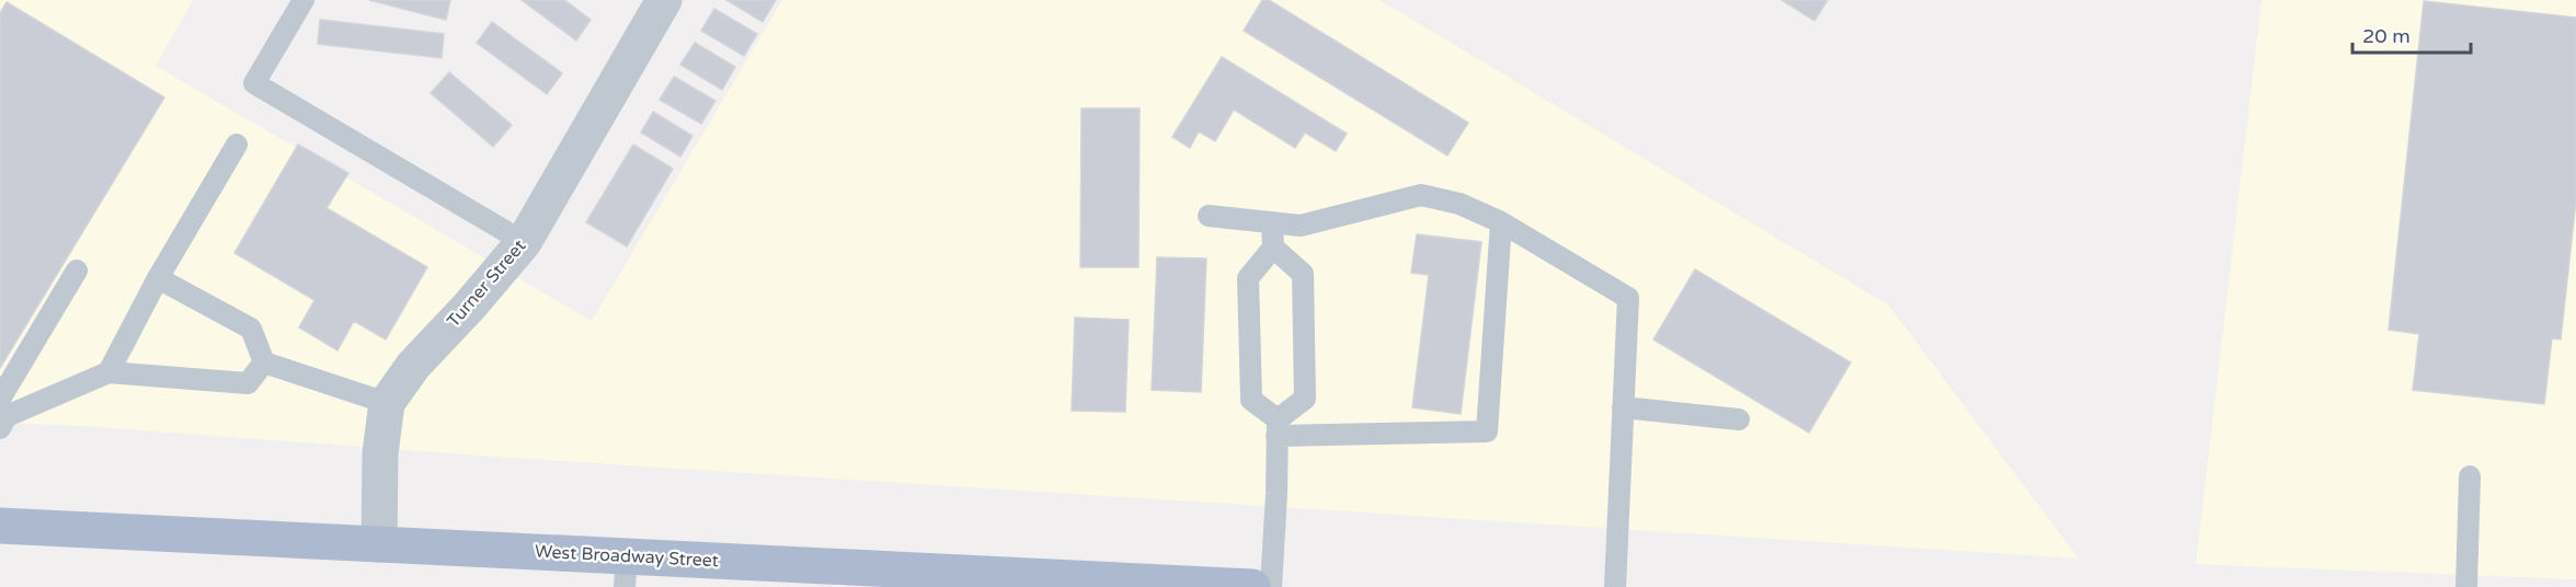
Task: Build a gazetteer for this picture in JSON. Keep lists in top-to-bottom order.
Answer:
{
  "streets": {
    "main road": ["West Broadway Street"],
    "street": ["Turner Street"]
  },
  "crossings": [
    ["Turner Street", "West Broadway Street"]
  ],
  "scale_bar": "20 m"
}
